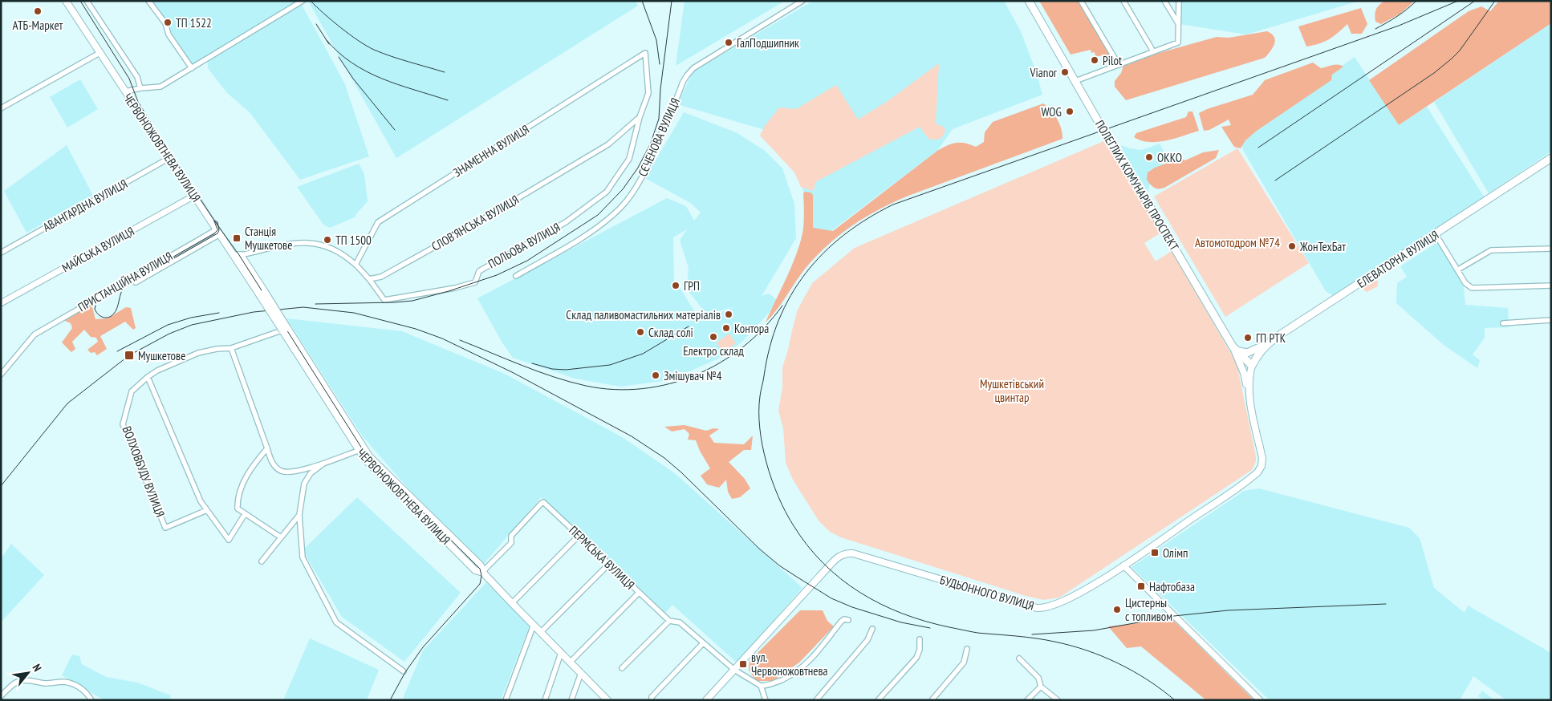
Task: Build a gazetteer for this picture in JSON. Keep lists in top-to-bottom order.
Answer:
{
  "streets": {
    "main road": [
      "ЧЕРВОНОЖОВТНЕВА ВУЛИЦЯ",
      "ПОЛЕГЛИХ КОМУНАРІВ ПРОСПЕКТ",
      "ЕЛЕВАТОРНА ВУЛИЦЯ",
      "БУДЬОННОГО ВУЛИЦЯ"
    ],
    "street": [
      "СЄЧЕНОВА ВУЛИЦЯ",
      "ЗНАМЕННА ВУЛИЦЯ",
      "АВАНГАРДНА ВУЛИЦЯ",
      "СЛОВ’ЯНСЬКА ВУЛИЦЯ",
      "ПОЛЬОВА ВУЛИЦЯ",
      "МАЙСЬКА ВУЛИЦЯ",
      "ПРИСТАНЦІЙНА ВУЛИЦЯ",
      "ВОЛХОВБУДУ ВУЛИЦЯ",
      "ПЕРМСЬКА ВУЛИЦЯ"
    ]
  },
  "crossings": [
    ["ЧЕРВОНОЖОВТНЕВА ВУЛИЦЯ", "АВАНГАРДНА ВУЛИЦЯ"],
    ["ЧЕРВОНОЖОВТНЕВА ВУЛИЦЯ", "МАЙСЬКА ВУЛИЦЯ"],
    ["ЧЕРВОНОЖОВТНЕВА ВУЛИЦЯ", "ПРИСТАНЦІЙНА ВУЛИЦЯ"],
    ["ЧЕРВОНОЖОВТНЕВА ВУЛИЦЯ", "ВОЛХОВБУДУ ВУЛИЦЯ"],
    ["ЧЕРВОНОЖОВТНЕВА ВУЛИЦЯ", "ПЕРМСЬКА ВУЛИЦЯ"],
    ["ЗНАМЕННА ВУЛИЦЯ", "СЛОВ’ЯНСЬКА ВУЛИЦЯ"],
    ["ПОЛЕГЛИХ КОМУНАРІВ ПРОСПЕКТ", "ЕЛЕВАТОРНА ВУЛИЦЯ"],
    ["ПОЛЕГЛИХ КОМУНАРІВ ПРОСПЕКТ", "БУДЬОННОГО ВУЛИЦЯ"],
    ["СЛОВ’ЯНСЬКА ВУЛИЦЯ", "ПОЛЬОВА ВУЛИЦЯ"],
    ["ЕЛЕВАТОРНА ВУЛИЦЯ", "БУДЬОННОГО ВУЛИЦЯ"],
    ["ПЕРМСЬКА ВУЛИЦЯ", "БУДЬОННОГО ВУЛИЦЯ"]
  ],
  "parks": ["Автомотодром №74", "Мушкетівський цвинтар"],
  "places": {
    "other": [
      "АТБ-Маркет",
      "ТП 1522",
      "ГалПодшипник",
      "Pilot",
      "Vianor",
      "WOG",
      "ОККО",
      "ТП 1500",
      "ЖонТехБат",
      "ГРП",
      "Склад паливомастильних матеріалів",
      "Контора",
      "Склад солі",
      "Електро склад",
      "ГП РТК",
      "Змішувач №4",
      "Цистерны с топливом"
    ],
    "transit": [
      "Станція Мушкетове",
      "Мушкетове",
      "Олімп",
      "Нафтобаза",
      "вул. Червоножовтнева"
    ]
  },
  "north": "top right"
}
